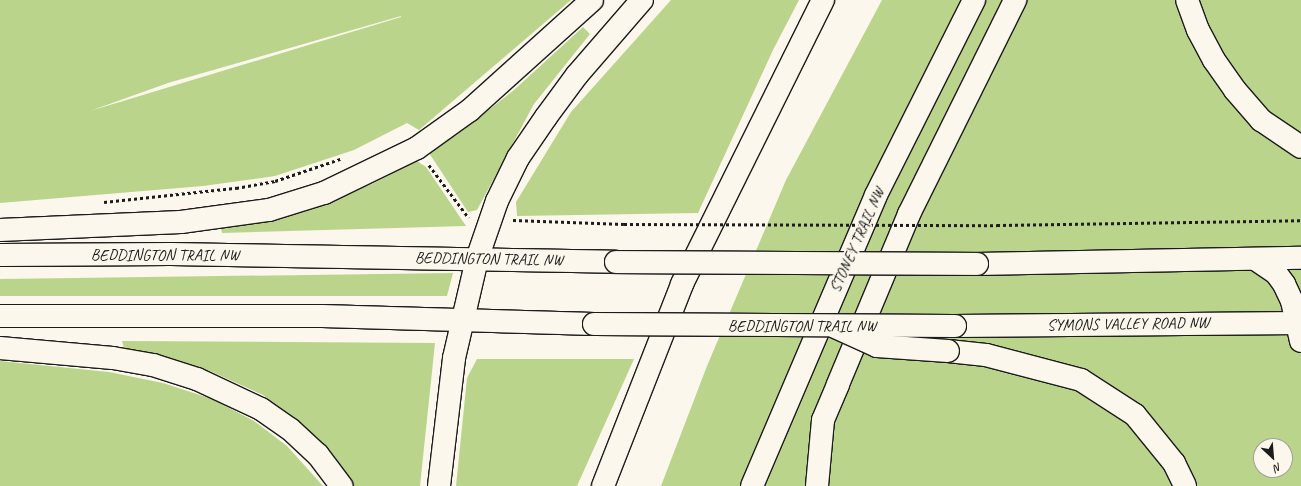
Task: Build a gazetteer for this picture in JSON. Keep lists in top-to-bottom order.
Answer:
{
  "streets": {
    "main road": ["STONEY TRAIL NW", "BEDDINGTON TRAIL NW", "SYMONS VALLEY ROAD NW"]
  },
  "crossings": [
    ["BEDDINGTON TRAIL NW", "SYMONS VALLEY ROAD NW"]
  ],
  "north": "bottom right"
}
